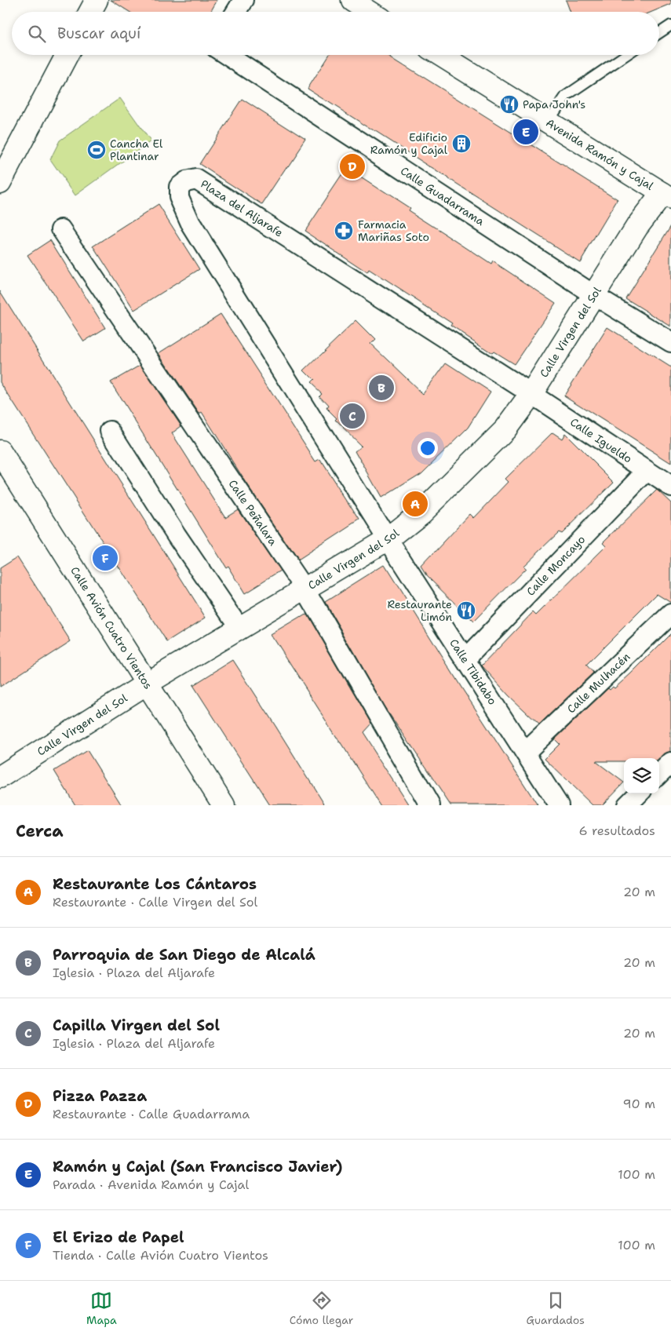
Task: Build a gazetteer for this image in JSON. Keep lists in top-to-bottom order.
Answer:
{
  "streets": {
    "street": [
      "Avenida Ramón y Cajal",
      "Calle Guadarrama",
      "Plaza del Aljarafe",
      "Calle Virgen del Sol",
      "Calle Igueldo",
      "Calle Peñalara",
      "Calle Moncayo",
      "Calle Avión Cuatro Vientos",
      "Calle Tibidabo",
      "Calle Mulhacén"
    ]
  },
  "crossings": [
    ["Avenida Ramón y Cajal", "Calle Virgen del Sol"],
    ["Calle Guadarrama", "Calle Virgen del Sol"],
    ["Plaza del Aljarafe", "Calle Virgen del Sol"],
    ["Plaza del Aljarafe", "Calle Igueldo"],
    ["Plaza del Aljarafe", "Calle Tibidabo"],
    ["Calle Virgen del Sol", "Calle Igueldo"],
    ["Calle Virgen del Sol", "Calle Peñalara"],
    ["Calle Virgen del Sol", "Calle Avión Cuatro Vientos"],
    ["Calle Virgen del Sol", "Calle Tibidabo"],
    ["Calle Igueldo", "Calle Moncayo"],
    ["Calle Moncayo", "Calle Tibidabo"],
    ["Calle Tibidabo", "Calle Mulhacén"]
  ],
  "places": {
    "restaurant": ["Papa John's", "Restaurante Limón"],
    "building": ["Edificio Ramón y Cajal"],
    "sports": ["Cancha El Plantinar"],
    "pharmacy": ["Farmacia Mariñas Soto"]
  },
  "page": {
    "search": "Buscar aquí",
    "pins": [
      "E",
      "D",
      "B",
      "C",
      "A",
      "F"
    ],
    "heading": ["Cerca", "6 resultados"],
    "list": [
      {
        "mark": "A",
        "name": "Restaurante Los Cántaros",
        "note": "Restaurante · Calle Virgen del Sol",
        "value": "20 m"
      },
      {
        "mark": "B",
        "name": "Parroquia de San Diego de Alcalá",
        "note": "Iglesia · Plaza del Aljarafe",
        "value": "20 m"
      },
      {
        "mark": "C",
        "name": "Capilla Virgen del Sol",
        "note": "Iglesia · Plaza del Aljarafe",
        "value": "20 m"
      },
      {
        "mark": "D",
        "name": "Pizza Pazza",
        "note": "Restaurante · Calle Guadarrama",
        "value": "90 m"
      },
      {
        "mark": "E",
        "name": "Ramón y Cajal (San Francisco Javier)",
        "note": "Parada · Avenida Ramón y Cajal",
        "value": "100 m"
      },
      {
        "mark": "F",
        "name": "El Erizo de Papel",
        "note": "Tienda · Calle Avión Cuatro Vientos",
        "value": "100 m"
      }
    ],
    "nav": ["Mapa", "Cómo llegar", "Guardados"]
  }
}
